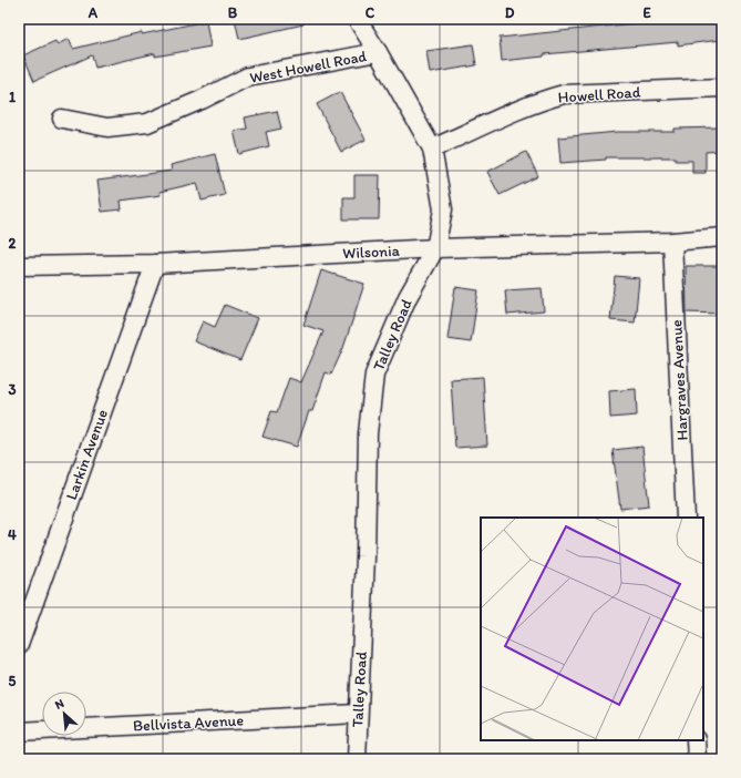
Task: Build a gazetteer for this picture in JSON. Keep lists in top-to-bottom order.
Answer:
{
  "streets": {
    "street": [
      "West Howell Road",
      "Howell Road",
      "Wilsonia",
      "Talley Road",
      "Hargraves Avenue",
      "Larkin Avenue",
      "Bellvista Avenue"
    ]
  },
  "crossings": [
    ["West Howell Road", "Talley Road"],
    ["Howell Road", "Talley Road"],
    ["Wilsonia", "Talley Road"],
    ["Wilsonia", "Hargraves Avenue"],
    ["Wilsonia", "Larkin Avenue"],
    ["Talley Road", "Bellvista Avenue"]
  ],
  "north": "top left",
  "grid": {
    "columns": [
      "A",
      "B",
      "C",
      "D",
      "E"
    ],
    "rows": [
      "1",
      "2",
      "3",
      "4",
      "5"
    ]
  }
}
